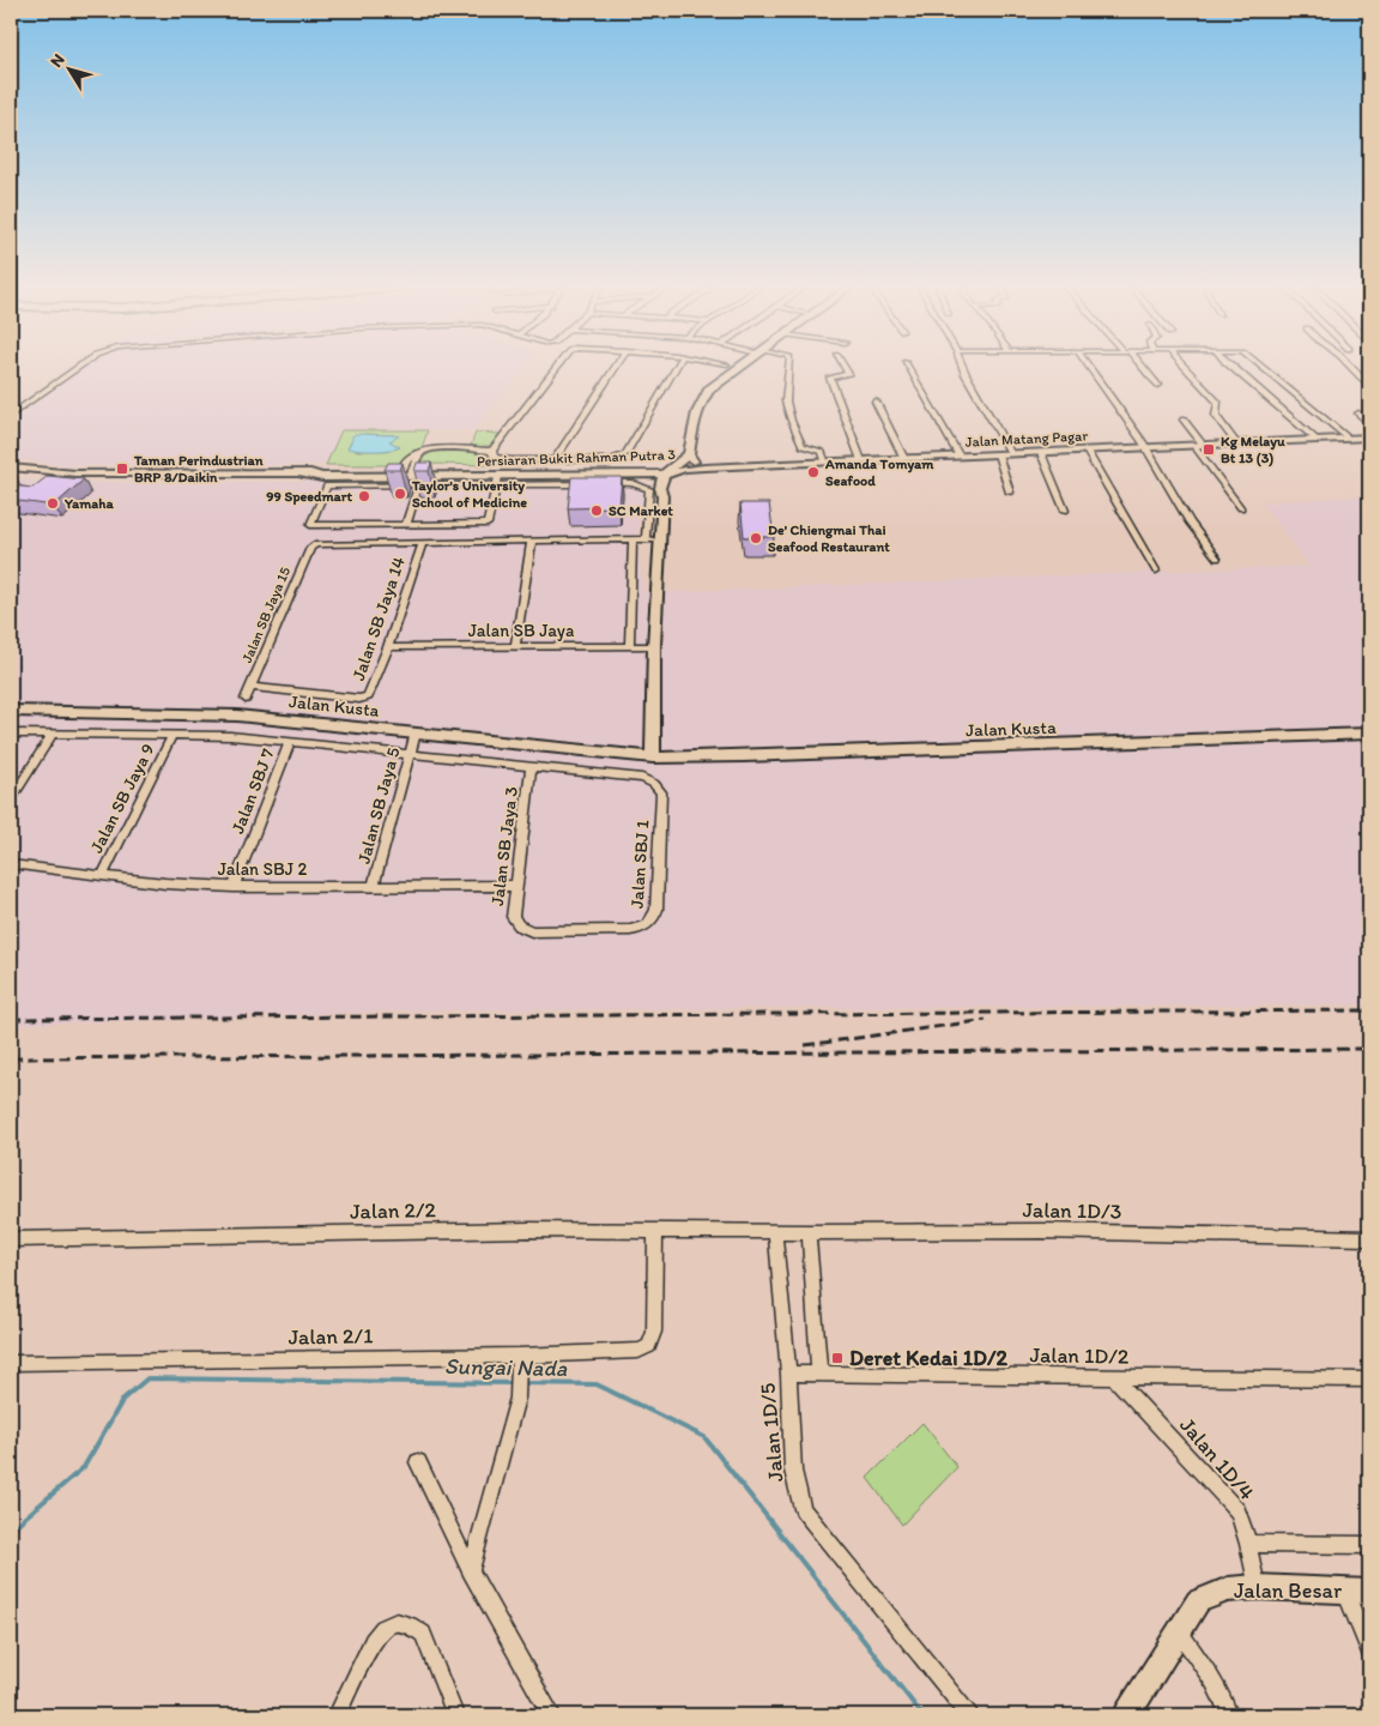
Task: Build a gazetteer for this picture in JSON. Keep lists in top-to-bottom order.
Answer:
{
  "streets": {
    "street": [
      "Jalan Matang Pagar",
      "Persiaran Bukit Rahman Putra 3",
      "Jalan SB Jaya 15",
      "Jalan SB Jaya 14",
      "Jalan SB Jaya",
      "Jalan Kusta",
      "Jalan SBJ 7",
      "Jalan SB Jaya 9",
      "Jalan SB Jaya 5",
      "Jalan SB Jaya 3",
      "Jalan SBJ 1",
      "Jalan SBJ 2",
      "Jalan 2/2",
      "Jalan 1D/3",
      "Jalan 2/1",
      "Jalan 1D/2",
      "Jalan 1D/5",
      "Jalan 1D/4",
      "Jalan Besar"
    ]
  },
  "crossings": [
    ["Jalan Matang Pagar", "Persiaran Bukit Rahman Putra 3"],
    ["Jalan SB Jaya 15", "Jalan SB Jaya 14"],
    ["Jalan SB Jaya 14", "Jalan SB Jaya"],
    ["Jalan Kusta", "Jalan SB Jaya 5"],
    ["Jalan SBJ 7", "Jalan SBJ 2"],
    ["Jalan SB Jaya 9", "Jalan SBJ 2"],
    ["Jalan SB Jaya 5", "Jalan SBJ 2"],
    ["Jalan SB Jaya 3", "Jalan SBJ 1"],
    ["Jalan SB Jaya 3", "Jalan SBJ 2"],
    ["Jalan 2/2", "Jalan 1D/3"],
    ["Jalan 2/2", "Jalan 1D/5"],
    ["Jalan 1D/3", "Jalan 1D/5"],
    ["Jalan 1D/2", "Jalan 1D/5"],
    ["Jalan 1D/2", "Jalan 1D/4"],
    ["Jalan 1D/4", "Jalan Besar"]
  ],
  "water": ["Sungai Nada"],
  "places": {
    "transit": ["Kg Melayu Bt 13 (3)", "Taman Perindustrian BRP 8/Daikin", "Deret Kedai 1D/2"],
    "other": [
      "Amanda Tomyam Seafood",
      "Taylor's University School of Medicine",
      "99 Speedmart",
      "Yamaha",
      "SC Market",
      "De' Chiengmai Thai Seafood Restaurant"
    ]
  },
  "north": "top left"
}
